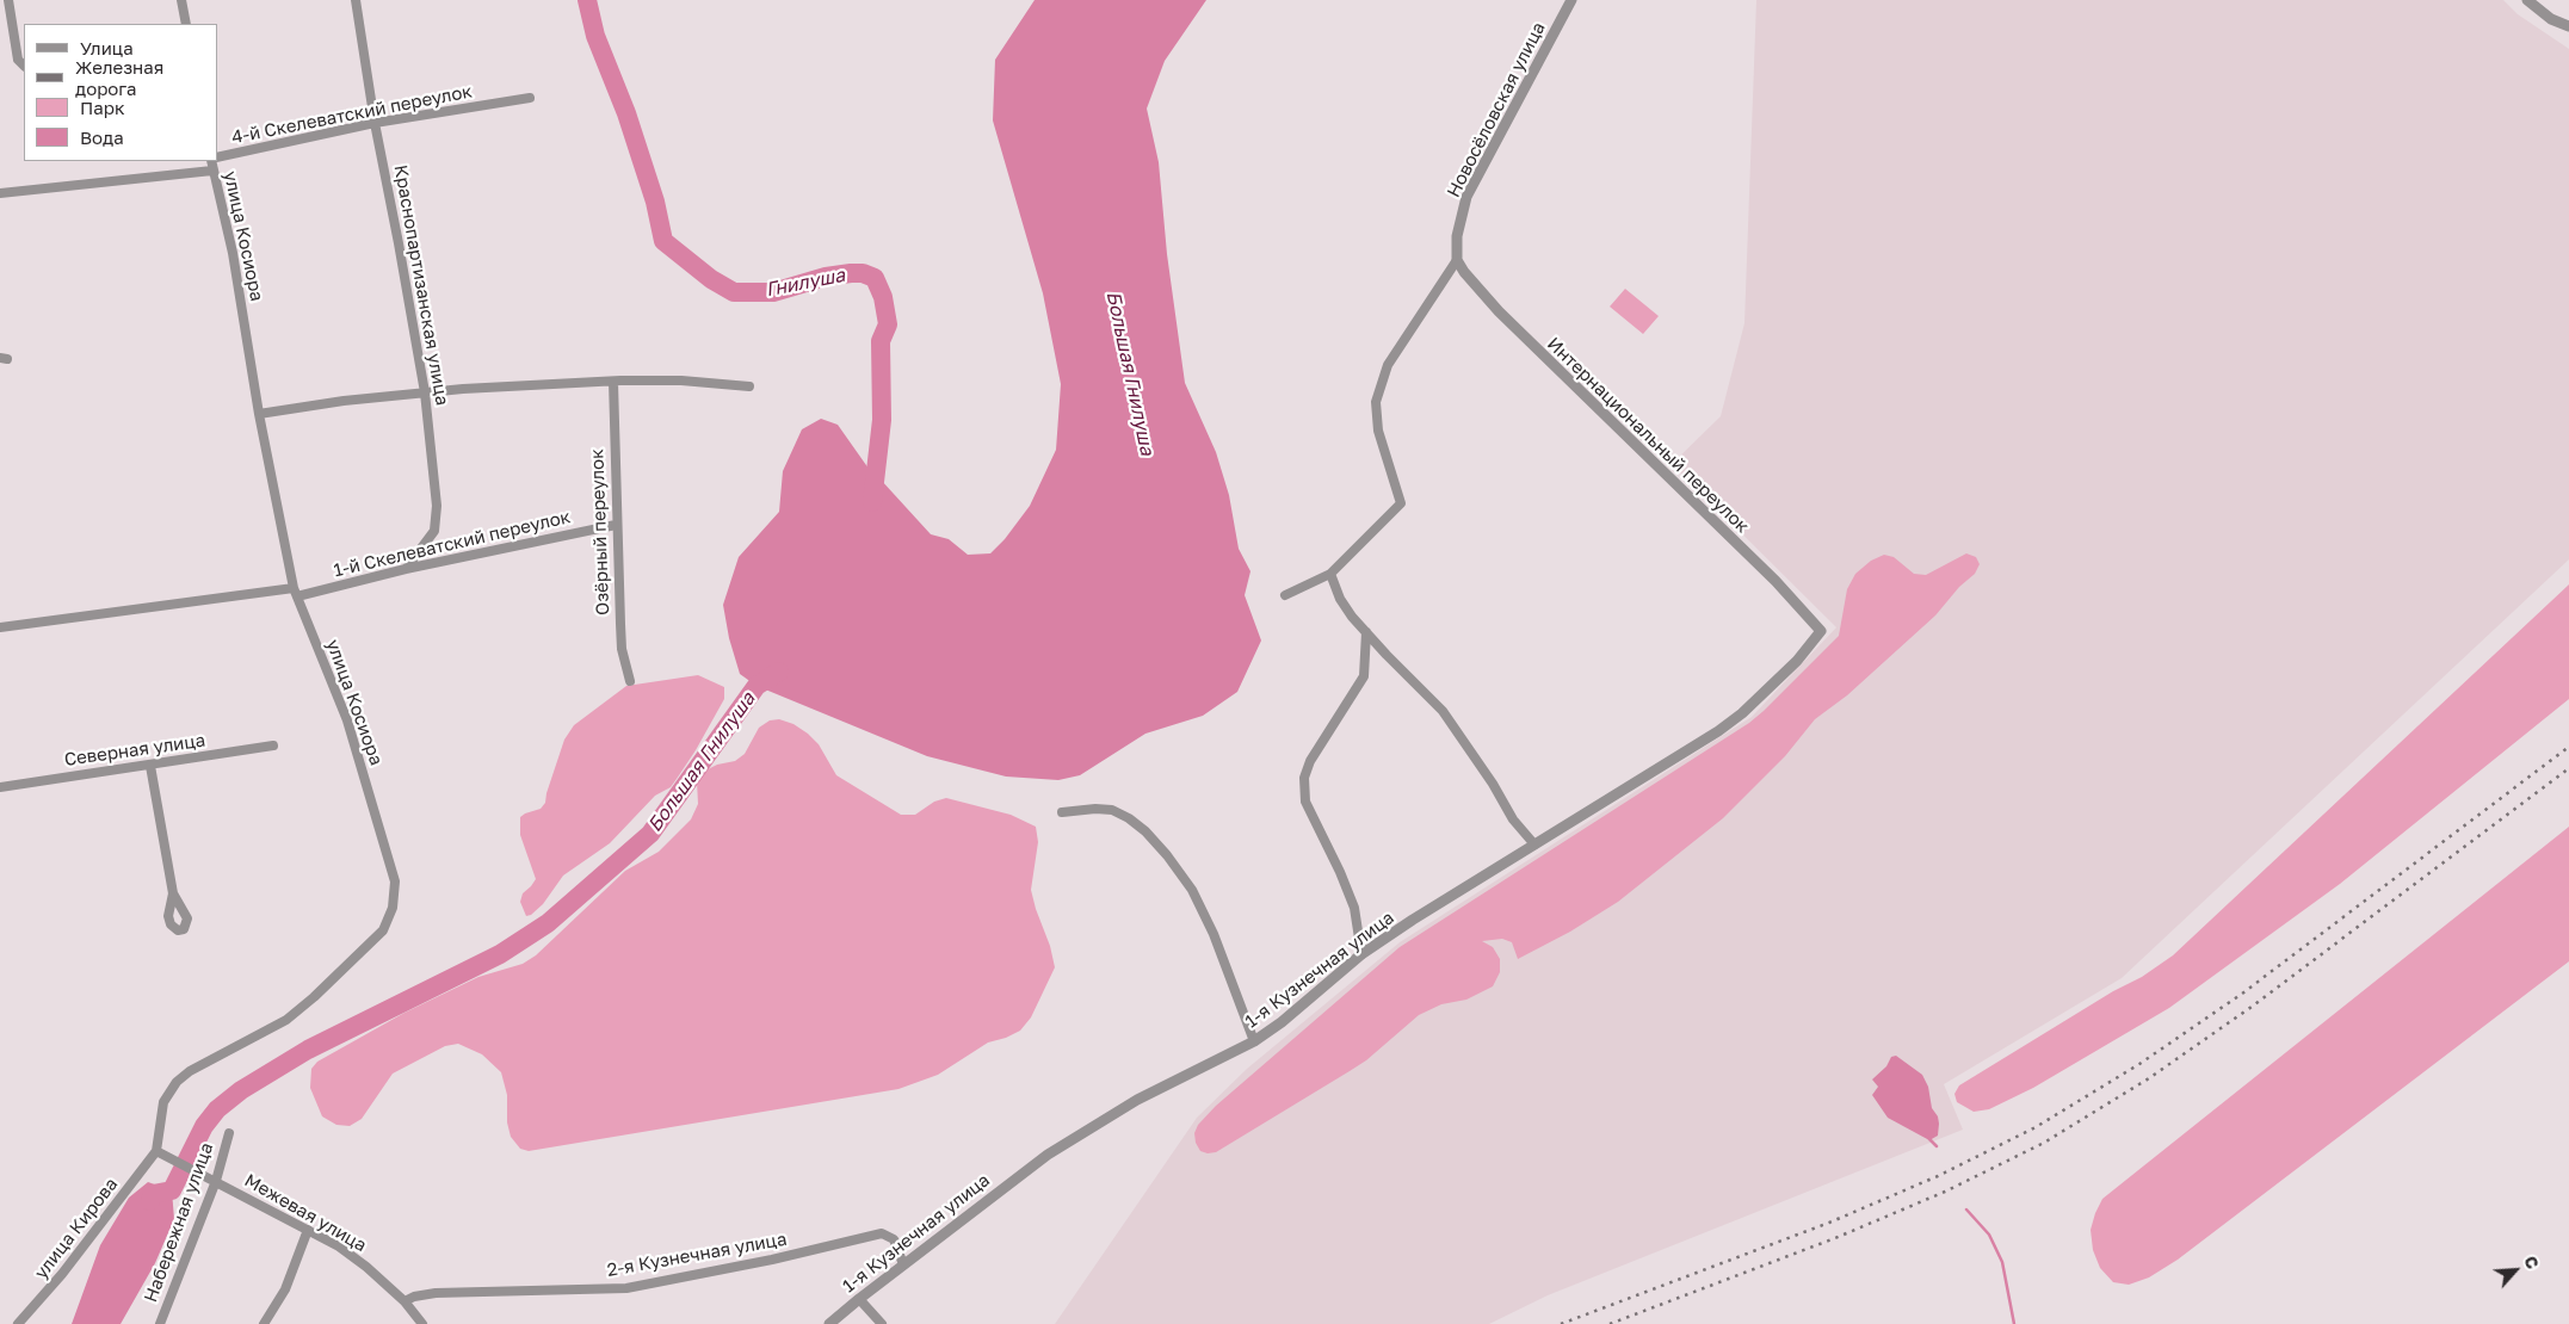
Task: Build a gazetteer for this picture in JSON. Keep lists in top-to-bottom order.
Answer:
{
  "streets": {
    "street": [
      "Новосёловская улица",
      "4-й Скелеватский переулок",
      "улица Косиора",
      "Краснопартизанская улица",
      "Интернациональный переулок",
      "Озёрный переулок",
      "1-й Скелеватский переулок",
      "Северная улица",
      "1-я Кузнечная улица",
      "Межевая улица",
      "Набережная улица",
      "улица Кирова",
      "2-я Кузнечная улица"
    ]
  },
  "crossings": [
    ["Новосёловская улица", "Интернациональный переулок"],
    ["4-й Скелеватский переулок", "Краснопартизанская улица"],
    ["улица Косиора", "1-й Скелеватский переулок"],
    ["улица Косиора", "Межевая улица"],
    ["улица Косиора", "улица Кирова"],
    ["Краснопартизанская улица", "1-й Скелеватский переулок"],
    ["Интернациональный переулок", "1-я Кузнечная улица"],
    ["Озёрный переулок", "1-й Скелеватский переулок"],
    ["1-я Кузнечная улица", "2-я Кузнечная улица"],
    ["Межевая улица", "Набережная улица"],
    ["Межевая улица", "улица Кирова"],
    ["Межевая улица", "2-я Кузнечная улица"]
  ],
  "water": ["Гнилуша", "Большая Гнилуша"],
  "legend": [
    "Улица",
    "Железная дорога",
    "Парк",
    "Вода"
  ],
  "north": "top right"
}
